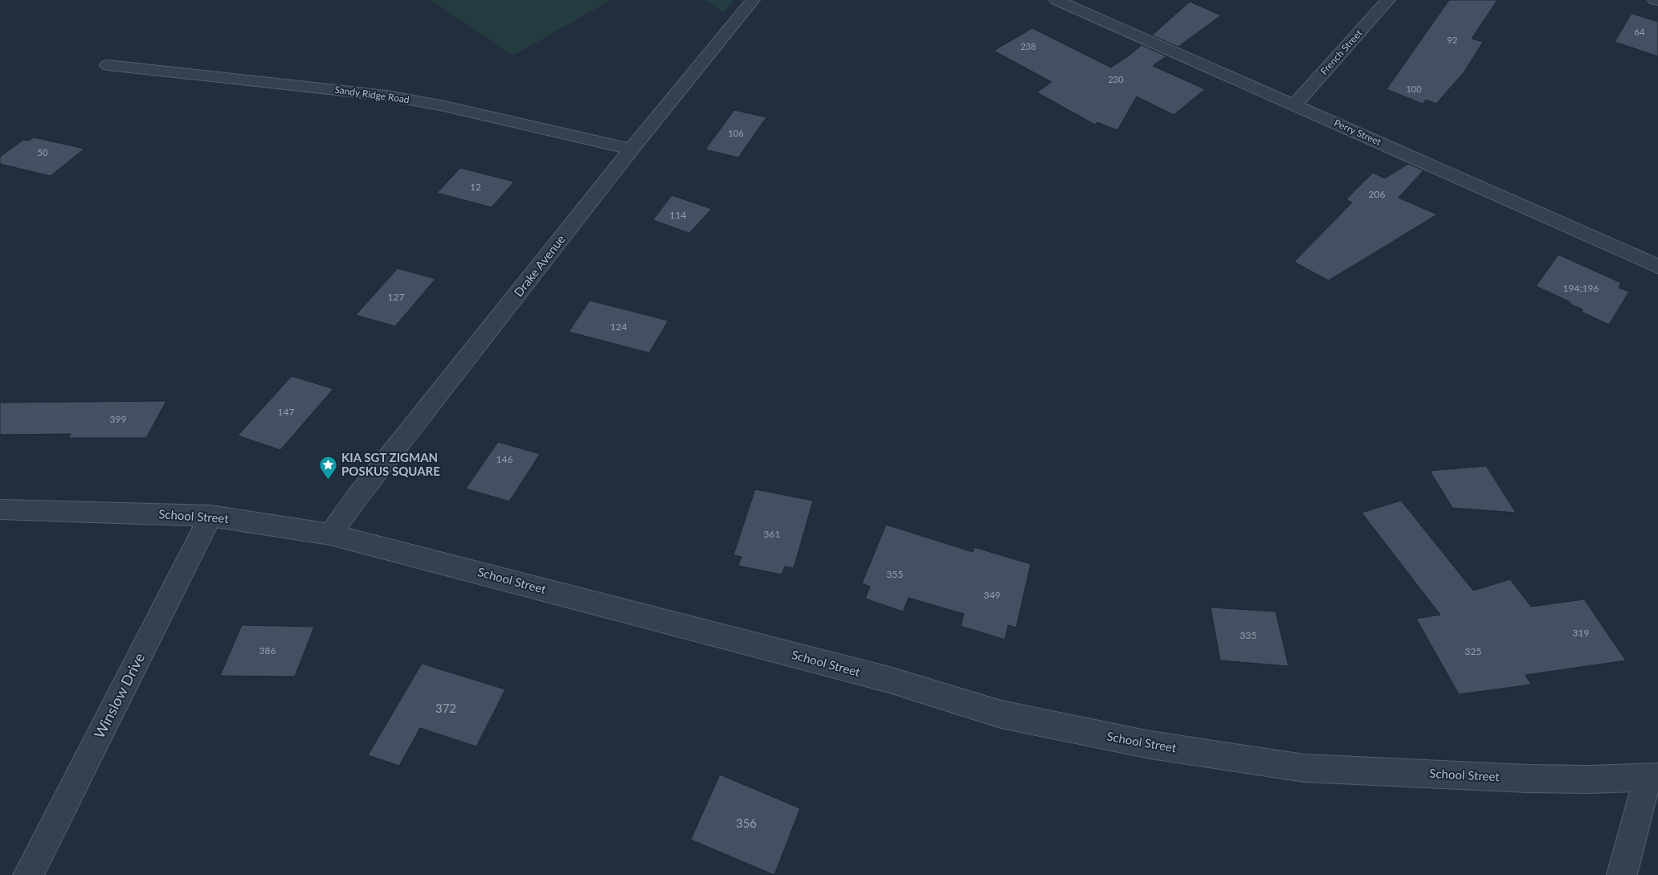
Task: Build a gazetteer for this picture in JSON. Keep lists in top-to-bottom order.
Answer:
{
  "streets": {
    "street": [
      "French Street",
      "Sandy Ridge Road",
      "Perry Street",
      "Drake Avenue",
      "School Street",
      "Winslow Drive"
    ]
  },
  "crossings": [
    ["French Street", "Perry Street"],
    ["Sandy Ridge Road", "Drake Avenue"],
    ["Drake Avenue", "School Street"],
    ["School Street", "Winslow Drive"]
  ],
  "places": {
    "place": ["KIA SGT ZIGMAN POSKUS SQUARE"]
  },
  "house_numbers": [
    "64",
    "92",
    "238",
    "230",
    "100",
    "106",
    "50",
    "12",
    "206",
    "114",
    "194;196",
    "127",
    "124",
    "147",
    "399",
    "146",
    "361",
    "355",
    "349",
    "319",
    "335",
    "386",
    "325",
    "372",
    "356"
  ]
}
